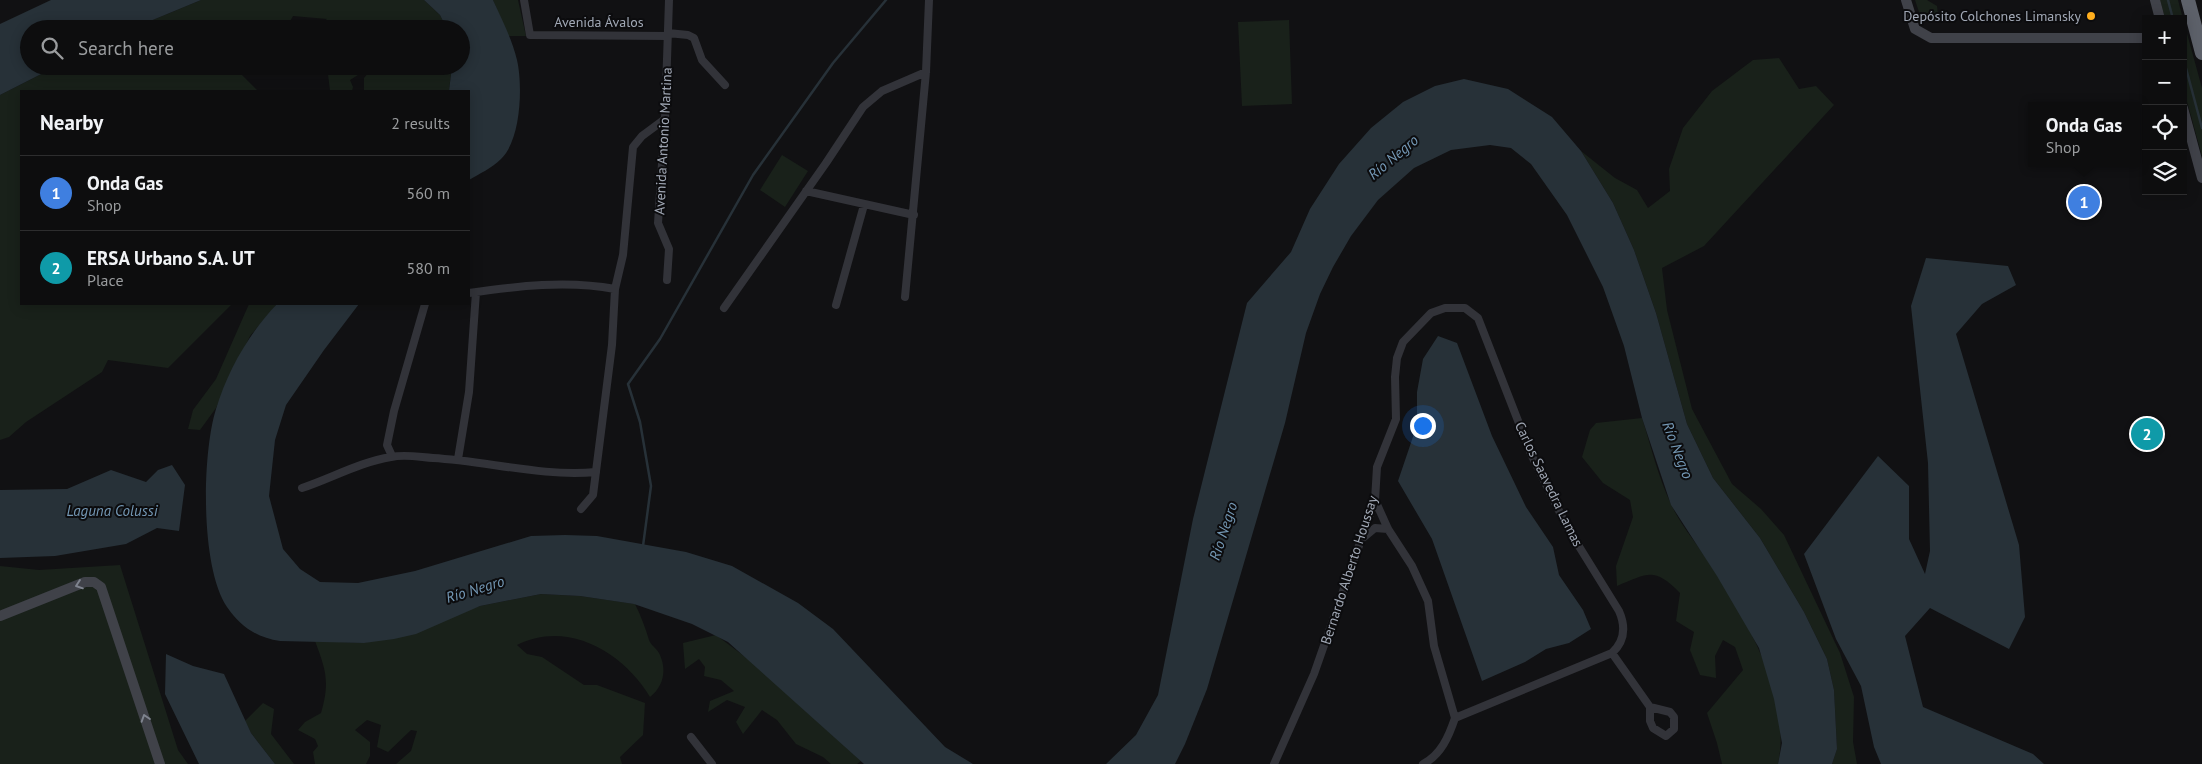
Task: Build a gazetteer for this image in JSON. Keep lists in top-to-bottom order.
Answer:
{
  "streets": {
    "street": [
      "Avenida Ávalos",
      "Avenida Antonio Martina",
      "Carlos Saavedra Lamas",
      "Bernardo Alberto Houssay"
    ]
  },
  "crossings": [
    ["Avenida Ávalos", "Avenida Antonio Martina"],
    ["Carlos Saavedra Lamas", "Bernardo Alberto Houssay"]
  ],
  "water": ["Río Negro", "Laguna Colussi"],
  "places": ["Depósito Colchones Limansky"],
  "page": {
    "map_buttons": ["+", "−"],
    "search": "Search here",
    "heading": ["Nearby", "2 results"],
    "popup": ["Onda Gas", "Shop"],
    "list": [
      {
        "mark": "1",
        "name": "Onda Gas",
        "note": "Shop",
        "value": "560 m"
      },
      {
        "mark": "2",
        "name": "ERSA Urbano S.A. UT",
        "note": "Place",
        "value": "580 m"
      }
    ],
    "pins": ["1", "2"]
  }
}
